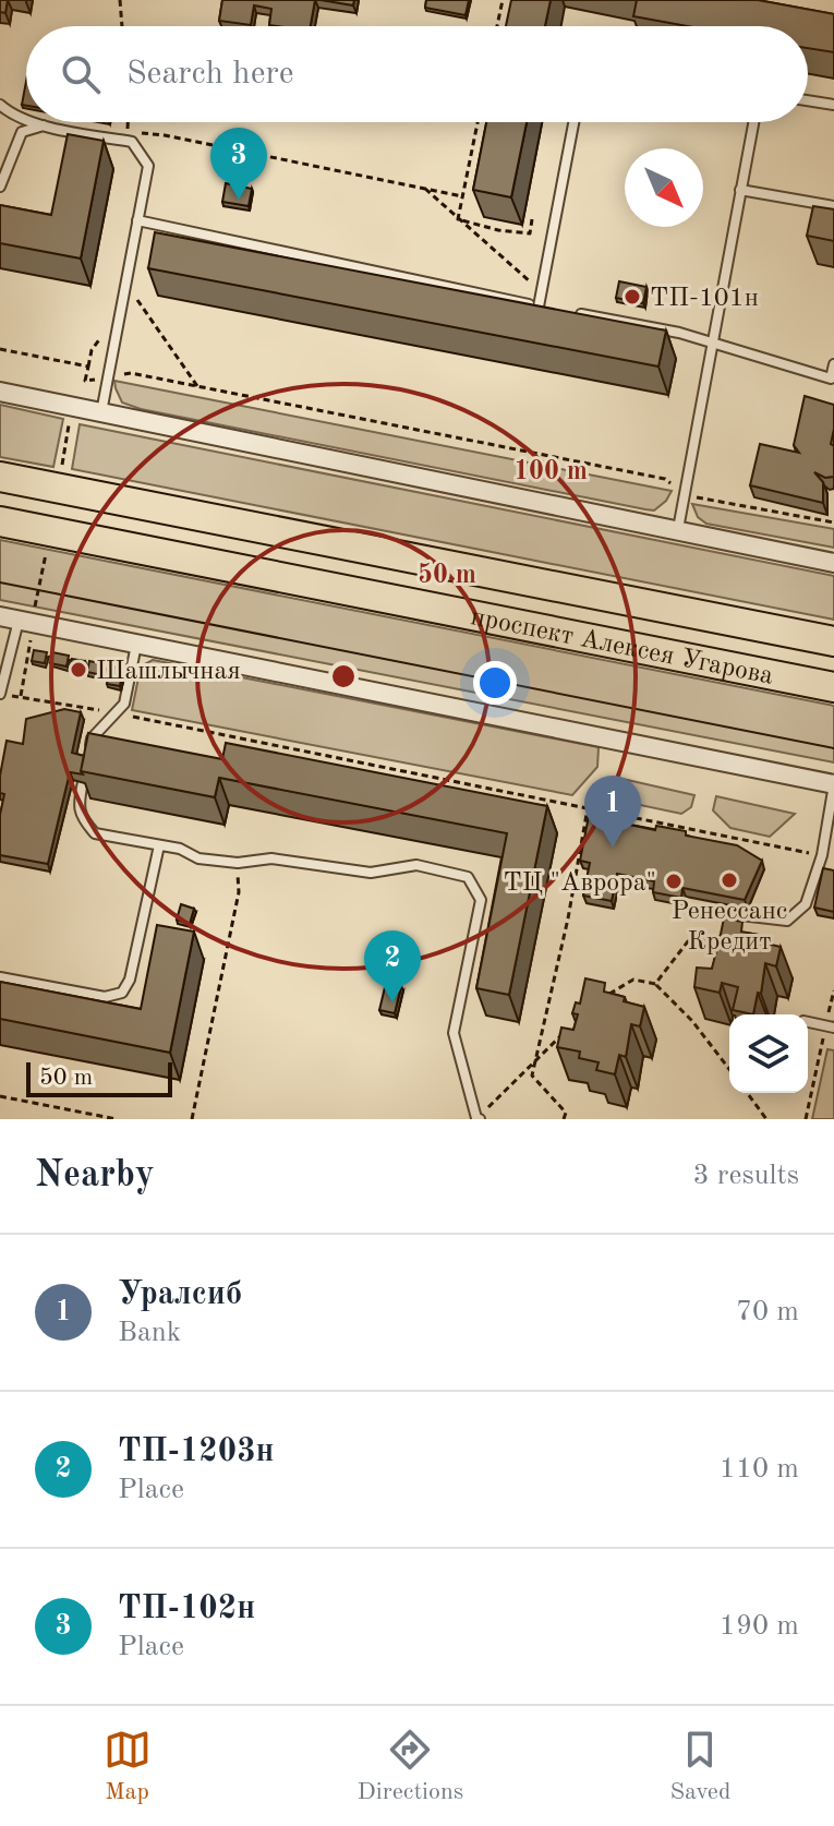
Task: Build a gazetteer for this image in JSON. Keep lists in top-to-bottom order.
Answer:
{
  "streets": {
    "main road": ["проспект Алексея Угарова"]
  },
  "places": [
    "ТП-101н",
    "Шашлычная",
    "Ренессанс Кредит",
    "ТЦ \"Аврора\""
  ],
  "scale_bar": "50 m",
  "north": "bottom right",
  "page": {
    "search": "Search here",
    "pins": ["3", "1", "2"],
    "scale": "50 m",
    "heading": ["Nearby", "3 results"],
    "list": [
      {
        "mark": "1",
        "name": "Уралсиб",
        "note": "Bank",
        "value": "70 m"
      },
      {
        "mark": "2",
        "name": "ТП-1203н",
        "note": "Place",
        "value": "110 m"
      },
      {
        "mark": "3",
        "name": "ТП-102н",
        "note": "Place",
        "value": "190 m"
      }
    ],
    "nav": ["Map", "Directions", "Saved"]
  },
  "rings": ["100 m", "50 m"]
}
